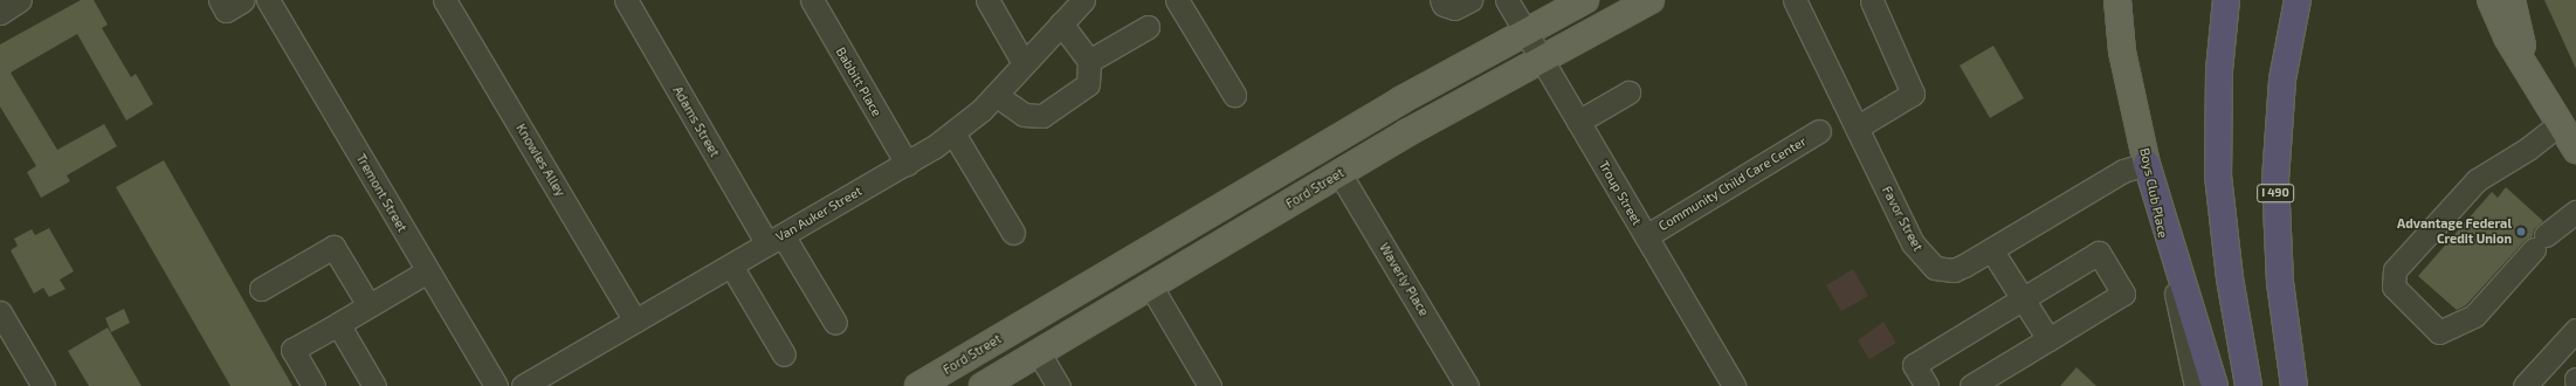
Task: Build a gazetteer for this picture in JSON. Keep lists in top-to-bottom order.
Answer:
{
  "streets": {
    "highway": ["I 490"],
    "main road": ["Ford Street", "Boys Club Place"],
    "street": [
      "Babbitt Place",
      "Adams Street",
      "Knowles Alley",
      "Community Child Care Center",
      "Tremont Street",
      "Troup Street",
      "Van Auker Street",
      "Favor Street",
      "Waverly Place"
    ]
  },
  "crossings": [
    ["Babbitt Place", "Van Auker Street"],
    ["Adams Street", "Van Auker Street"],
    ["Knowles Alley", "Van Auker Street"],
    ["Community Child Care Center", "Troup Street"],
    ["Ford Street", "Troup Street"],
    ["Ford Street", "Waverly Place"],
    ["Boys Club Place", "Favor Street"]
  ],
  "places": ["Advantage Federal Credit Union"]
}
